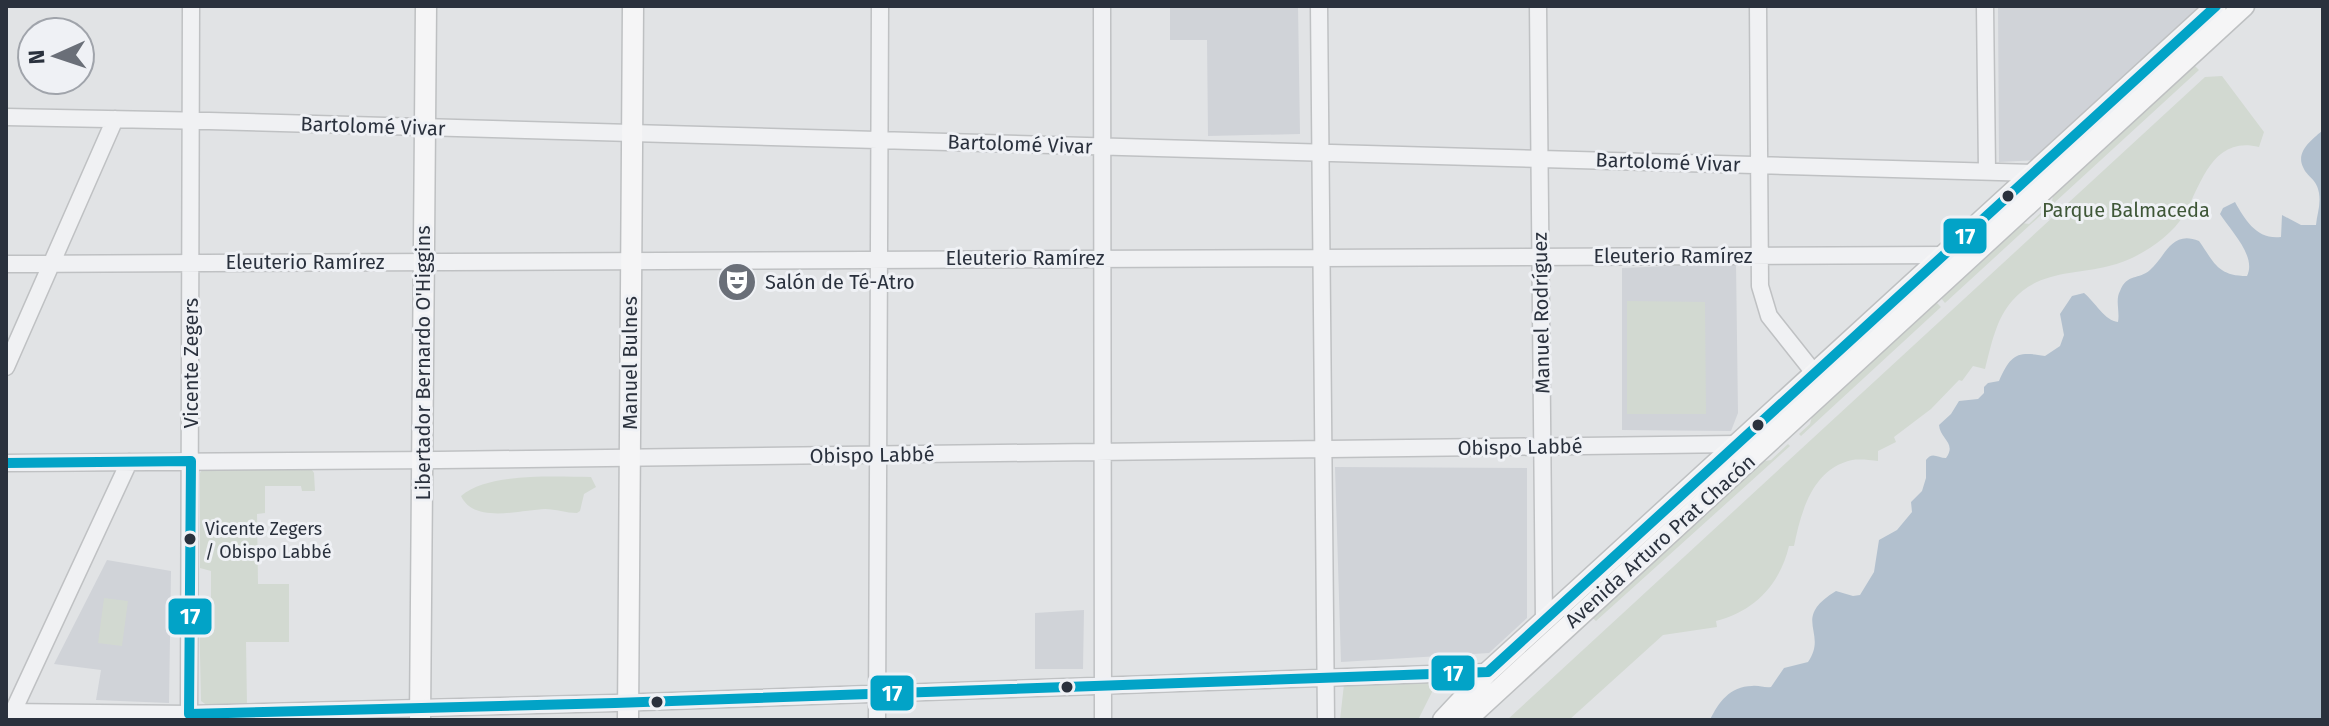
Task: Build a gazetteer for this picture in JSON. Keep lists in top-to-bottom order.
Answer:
{
  "streets": {
    "main road": ["Libertador Bernardo O'Higgins", "Manuel Bulnes", "Avenida Arturo Prat Chacón"],
    "street": [
      "Bartolomé Vivar",
      "Eleuterio Ramírez",
      "Manuel Rodríguez",
      "Vicente Zegers",
      "Obispo Labbé"
    ]
  },
  "crossings": [
    ["Bartolomé Vivar", "Manuel Rodríguez"],
    ["Bartolomé Vivar", "Vicente Zegers"],
    ["Bartolomé Vivar", "Libertador Bernardo O'Higgins"],
    ["Bartolomé Vivar", "Manuel Bulnes"],
    ["Bartolomé Vivar", "Avenida Arturo Prat Chacón"],
    ["Eleuterio Ramírez", "Manuel Rodríguez"],
    ["Eleuterio Ramírez", "Vicente Zegers"],
    ["Eleuterio Ramírez", "Libertador Bernardo O'Higgins"],
    ["Eleuterio Ramírez", "Manuel Bulnes"],
    ["Eleuterio Ramírez", "Avenida Arturo Prat Chacón"],
    ["Manuel Rodríguez", "Obispo Labbé"],
    ["Manuel Rodríguez", "Avenida Arturo Prat Chacón"],
    ["Vicente Zegers", "Obispo Labbé"],
    ["Libertador Bernardo O'Higgins", "Obispo Labbé"],
    ["Manuel Bulnes", "Obispo Labbé"],
    ["Obispo Labbé", "Avenida Arturo Prat Chacón"]
  ],
  "parks": ["Parque Balmaceda"],
  "places": {
    "theatre": ["Salón de Té-Atro"],
    "other": ["Vicente Zegers / Obispo Labbé"]
  },
  "lines": ["transit line 17"],
  "north": "left"
}
